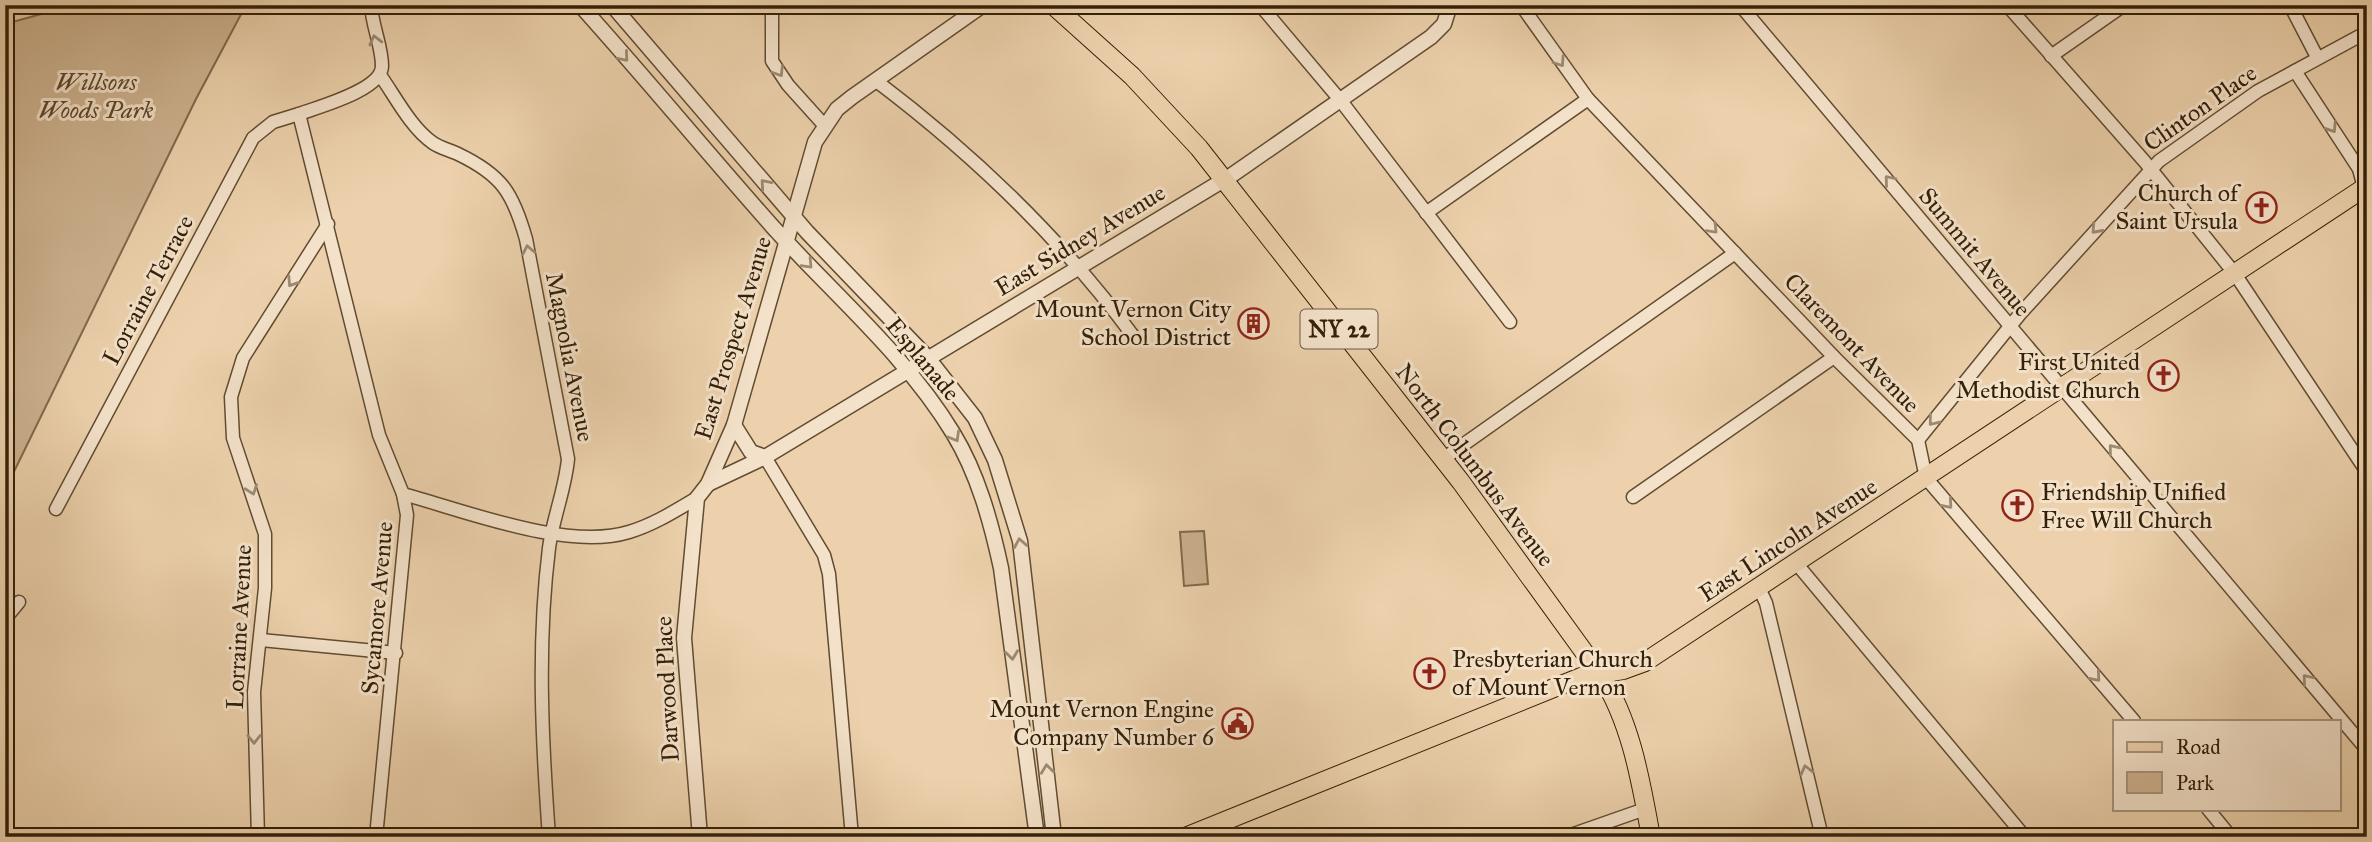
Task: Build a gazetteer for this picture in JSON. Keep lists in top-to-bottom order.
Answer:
{
  "streets": {
    "main road": ["NY 22", "North Columbus Avenue", "East Lincoln Avenue"],
    "street": [
      "Clinton Place",
      "East Sidney Avenue",
      "Summit Avenue",
      "Lorraine Terrace",
      "East Prospect Avenue",
      "Claremont Avenue",
      "Magnolia Avenue",
      "Esplanade",
      "Sycamore Avenue",
      "Lorraine Avenue",
      "Darwood Place"
    ]
  },
  "crossings": [
    ["Clinton Place", "Summit Avenue"],
    ["Clinton Place", "Claremont Avenue"],
    ["East Sidney Avenue", "East Prospect Avenue"],
    ["East Sidney Avenue", "Esplanade"],
    ["East Sidney Avenue", "North Columbus Avenue"],
    ["Summit Avenue", "East Lincoln Avenue"],
    ["East Prospect Avenue", "Magnolia Avenue"],
    ["East Prospect Avenue", "Esplanade"],
    ["East Prospect Avenue", "Sycamore Avenue"],
    ["East Prospect Avenue", "Darwood Place"],
    ["Claremont Avenue", "East Lincoln Avenue"],
    ["North Columbus Avenue", "East Lincoln Avenue"],
    ["Sycamore Avenue", "Lorraine Avenue"]
  ],
  "one_way": [
    "Clinton Place",
    "Summit Avenue",
    "Claremont Avenue",
    "Magnolia Avenue",
    "Lorraine Avenue"
  ],
  "parks": ["Willsons Woods Park"],
  "places": {
    "church": [
      "Church of Saint Ursula",
      "First United Methodist Church",
      "Friendship Unified Free Will Church",
      "Presbyterian Church of Mount Vernon"
    ],
    "building": ["Mount Vernon City School District"],
    "public building": ["Mount Vernon Engine Company Number 6"]
  },
  "legend": ["Road", "Park"]
}
